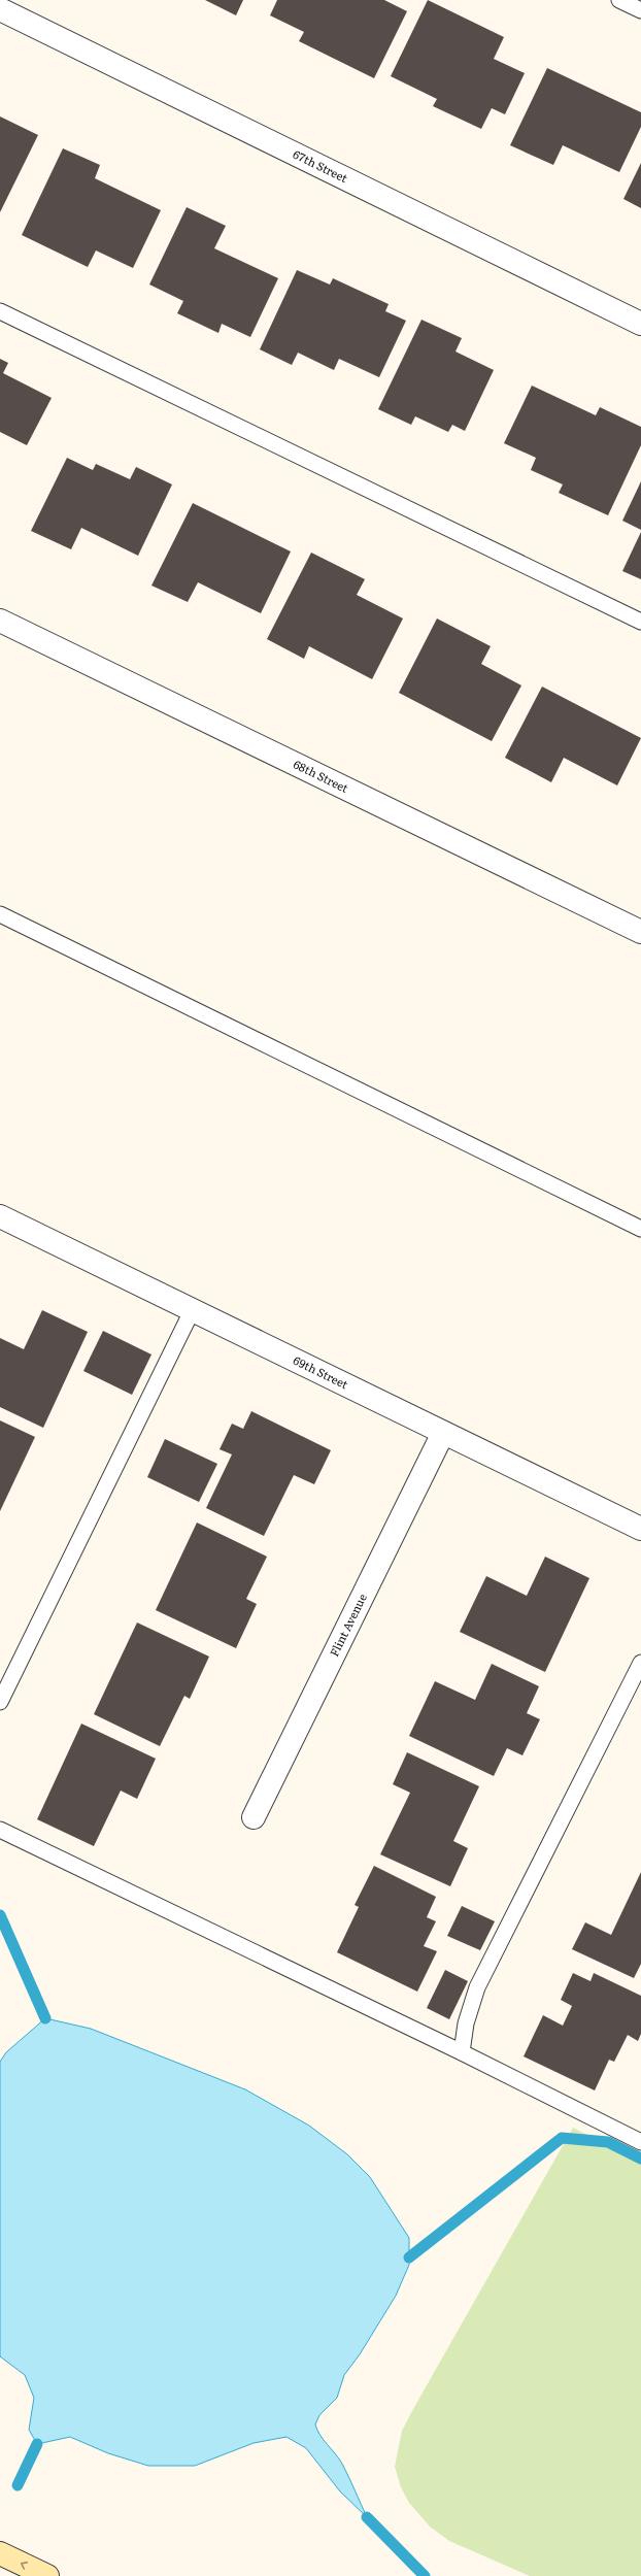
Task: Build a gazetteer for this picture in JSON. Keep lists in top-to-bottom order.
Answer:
{
  "streets": {
    "street": [
      "67th Street",
      "68th Street",
      "69th Street",
      "Flint Avenue"
    ]
  },
  "crossings": [
    ["69th Street", "Flint Avenue"]
  ]
}
